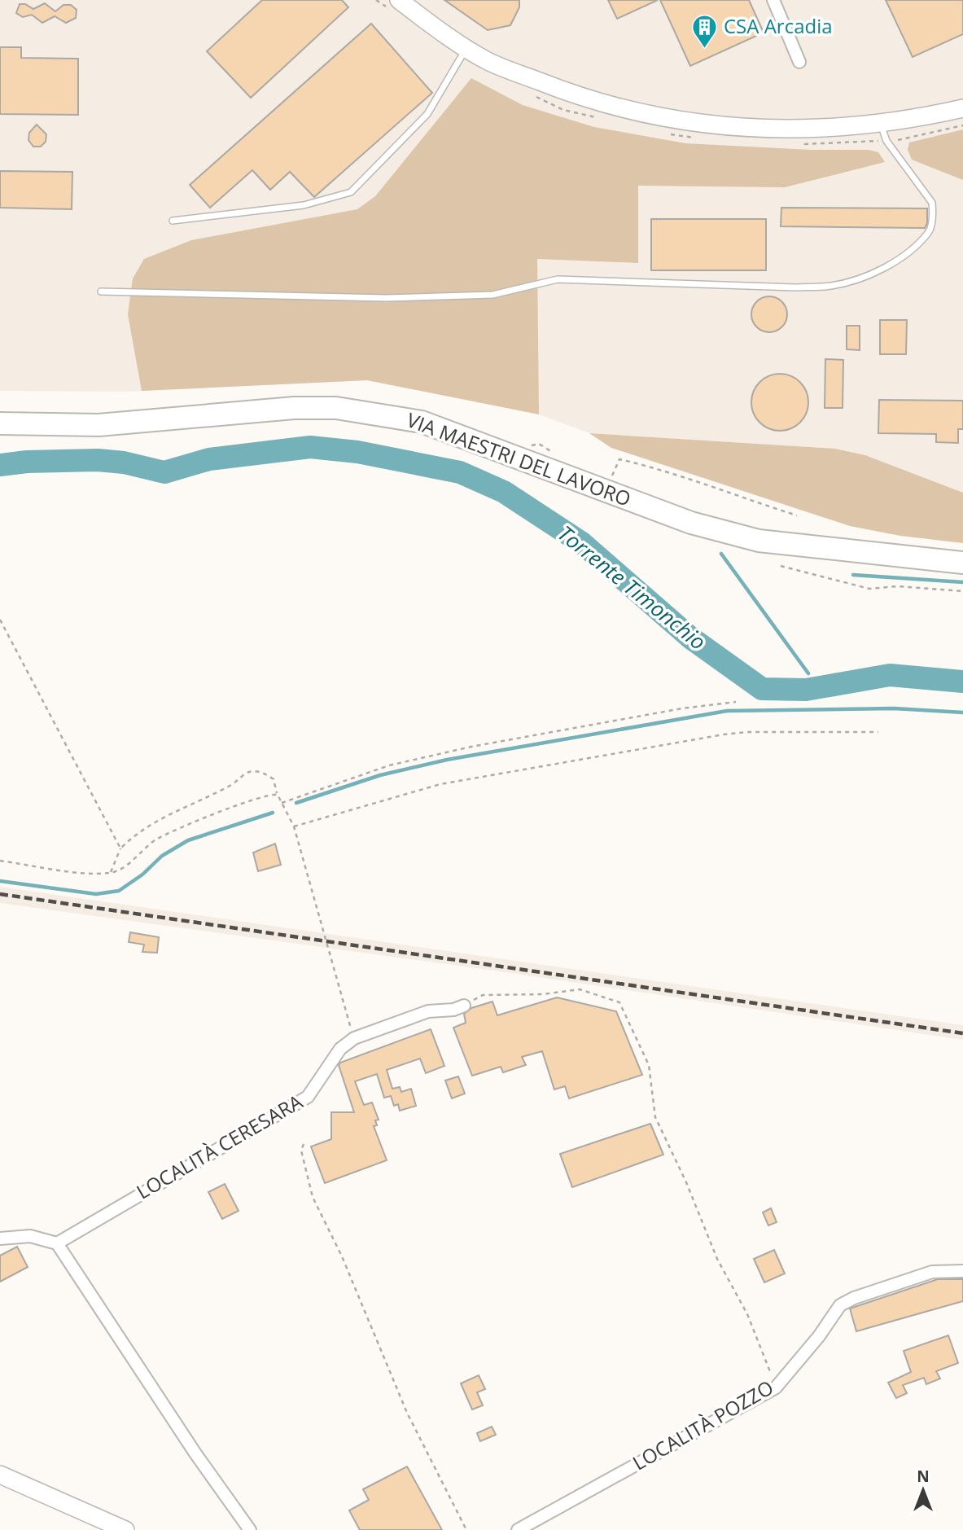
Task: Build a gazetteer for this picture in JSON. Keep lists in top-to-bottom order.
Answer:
{
  "streets": {
    "highway": ["VIA MAESTRI DEL LAVORO"],
    "street": ["LOCALITÀ CERESARA", "LOCALITÀ POZZO"]
  },
  "water": ["Torrente Timonchio"],
  "places": {
    "building": ["CSA Arcadia"]
  },
  "north": "top"
}
